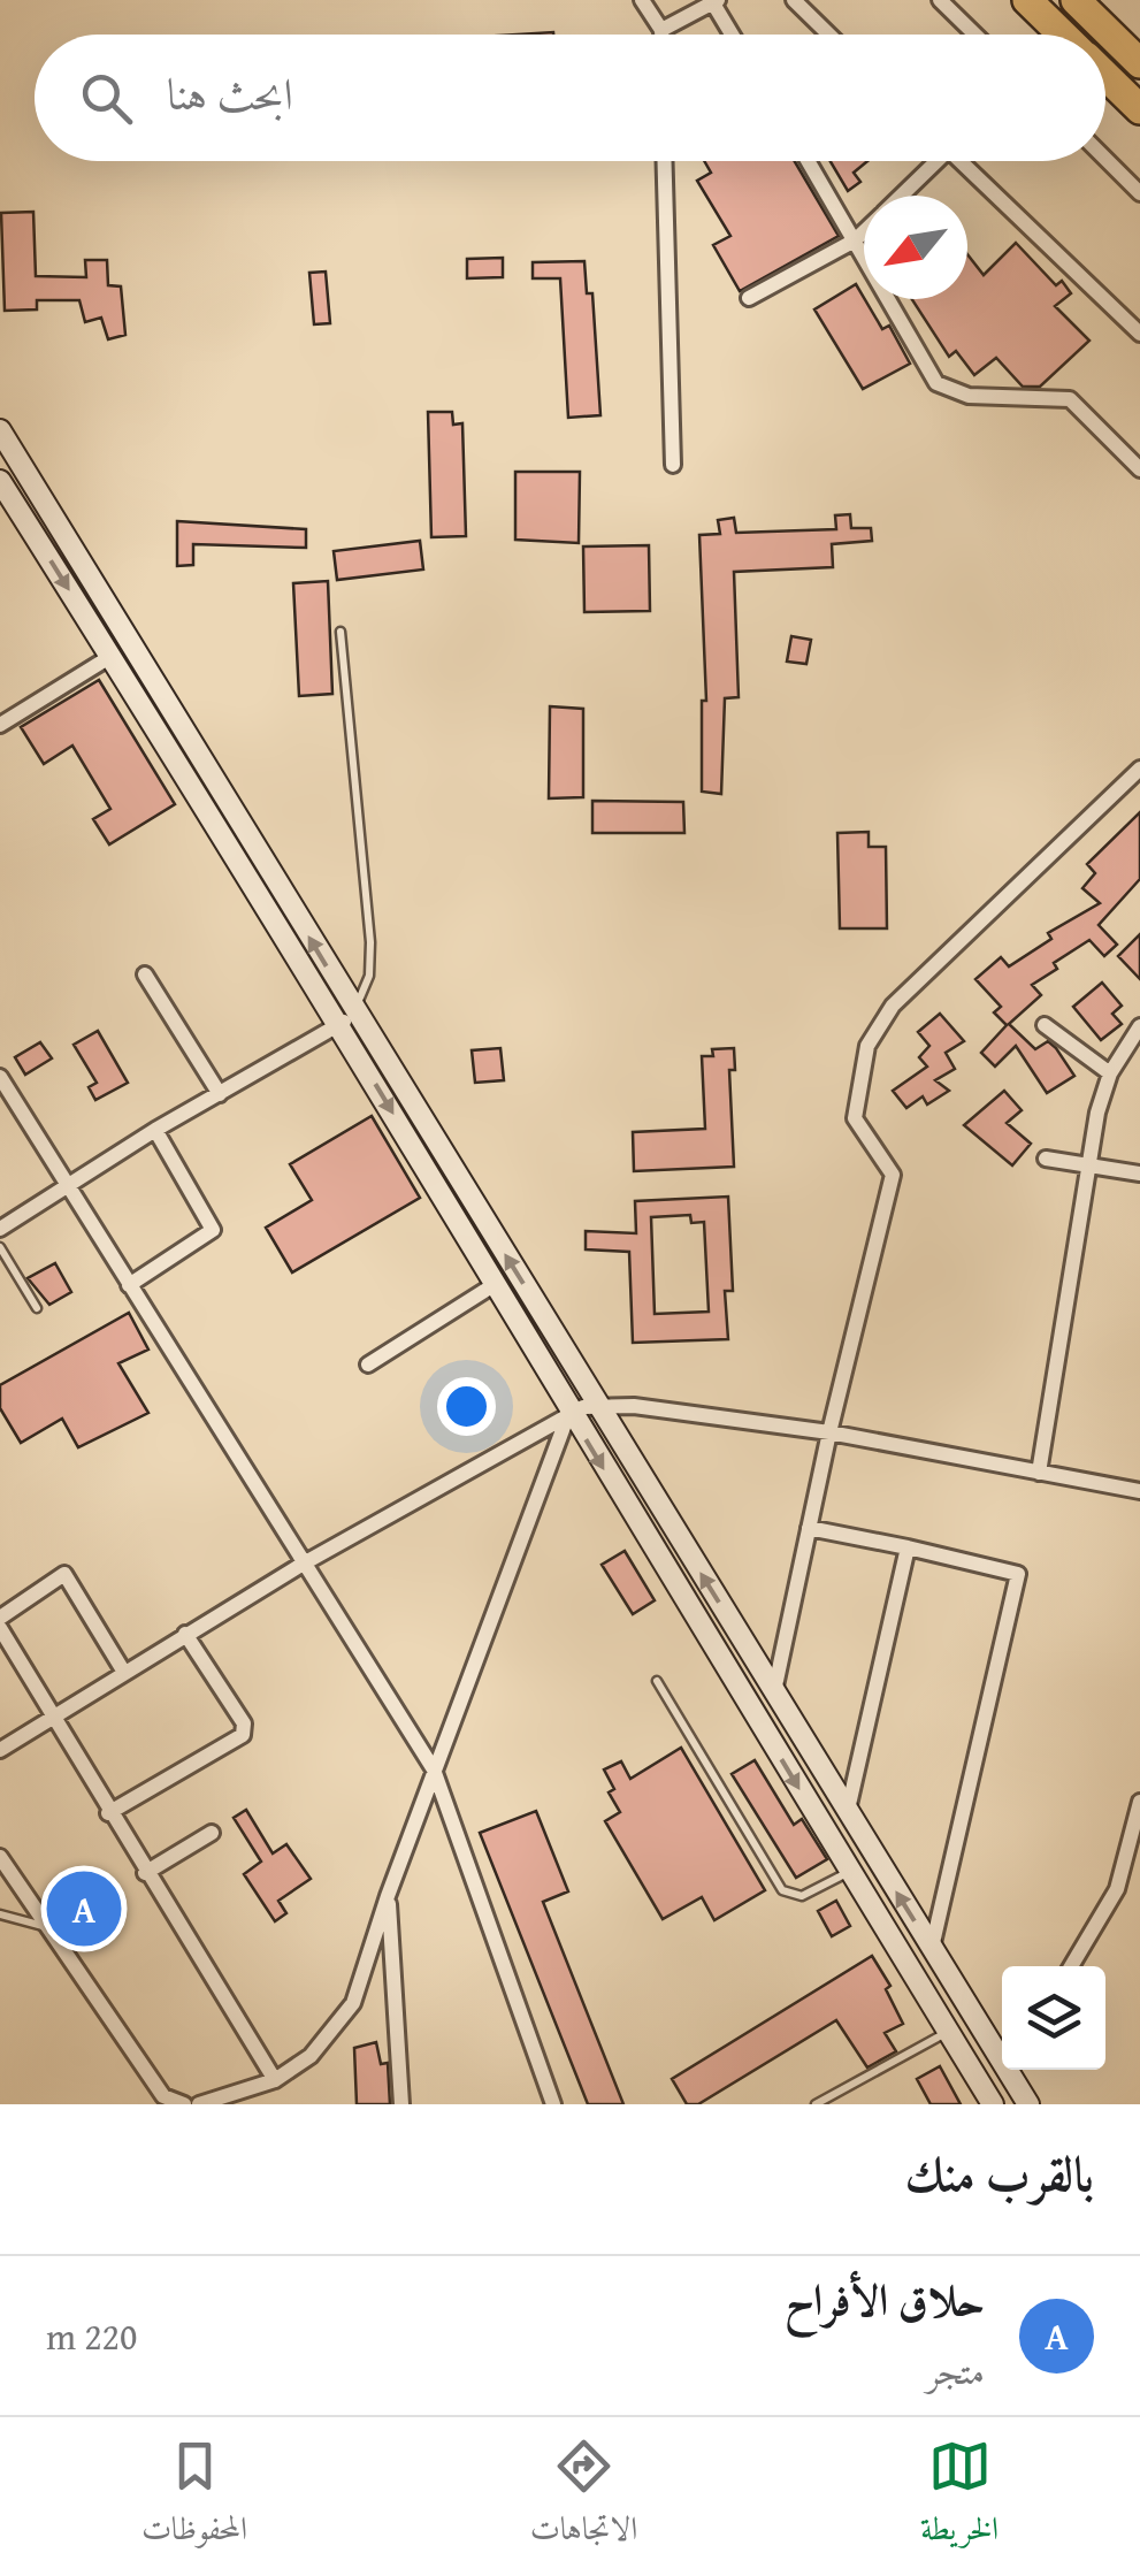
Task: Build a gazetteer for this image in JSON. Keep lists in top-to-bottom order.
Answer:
{
  "north": "bottom left",
  "page": {
    "search": "ابحث هنا",
    "pins": "A",
    "heading": "بالقرب منك",
    "list": [
      {
        "mark": "A",
        "name": "حلاق الأفراح",
        "note": "متجر",
        "value": "220 m"
      }
    ],
    "nav": ["الخريطة", "الاتجاهات", "المحفوظات"]
  }
}
